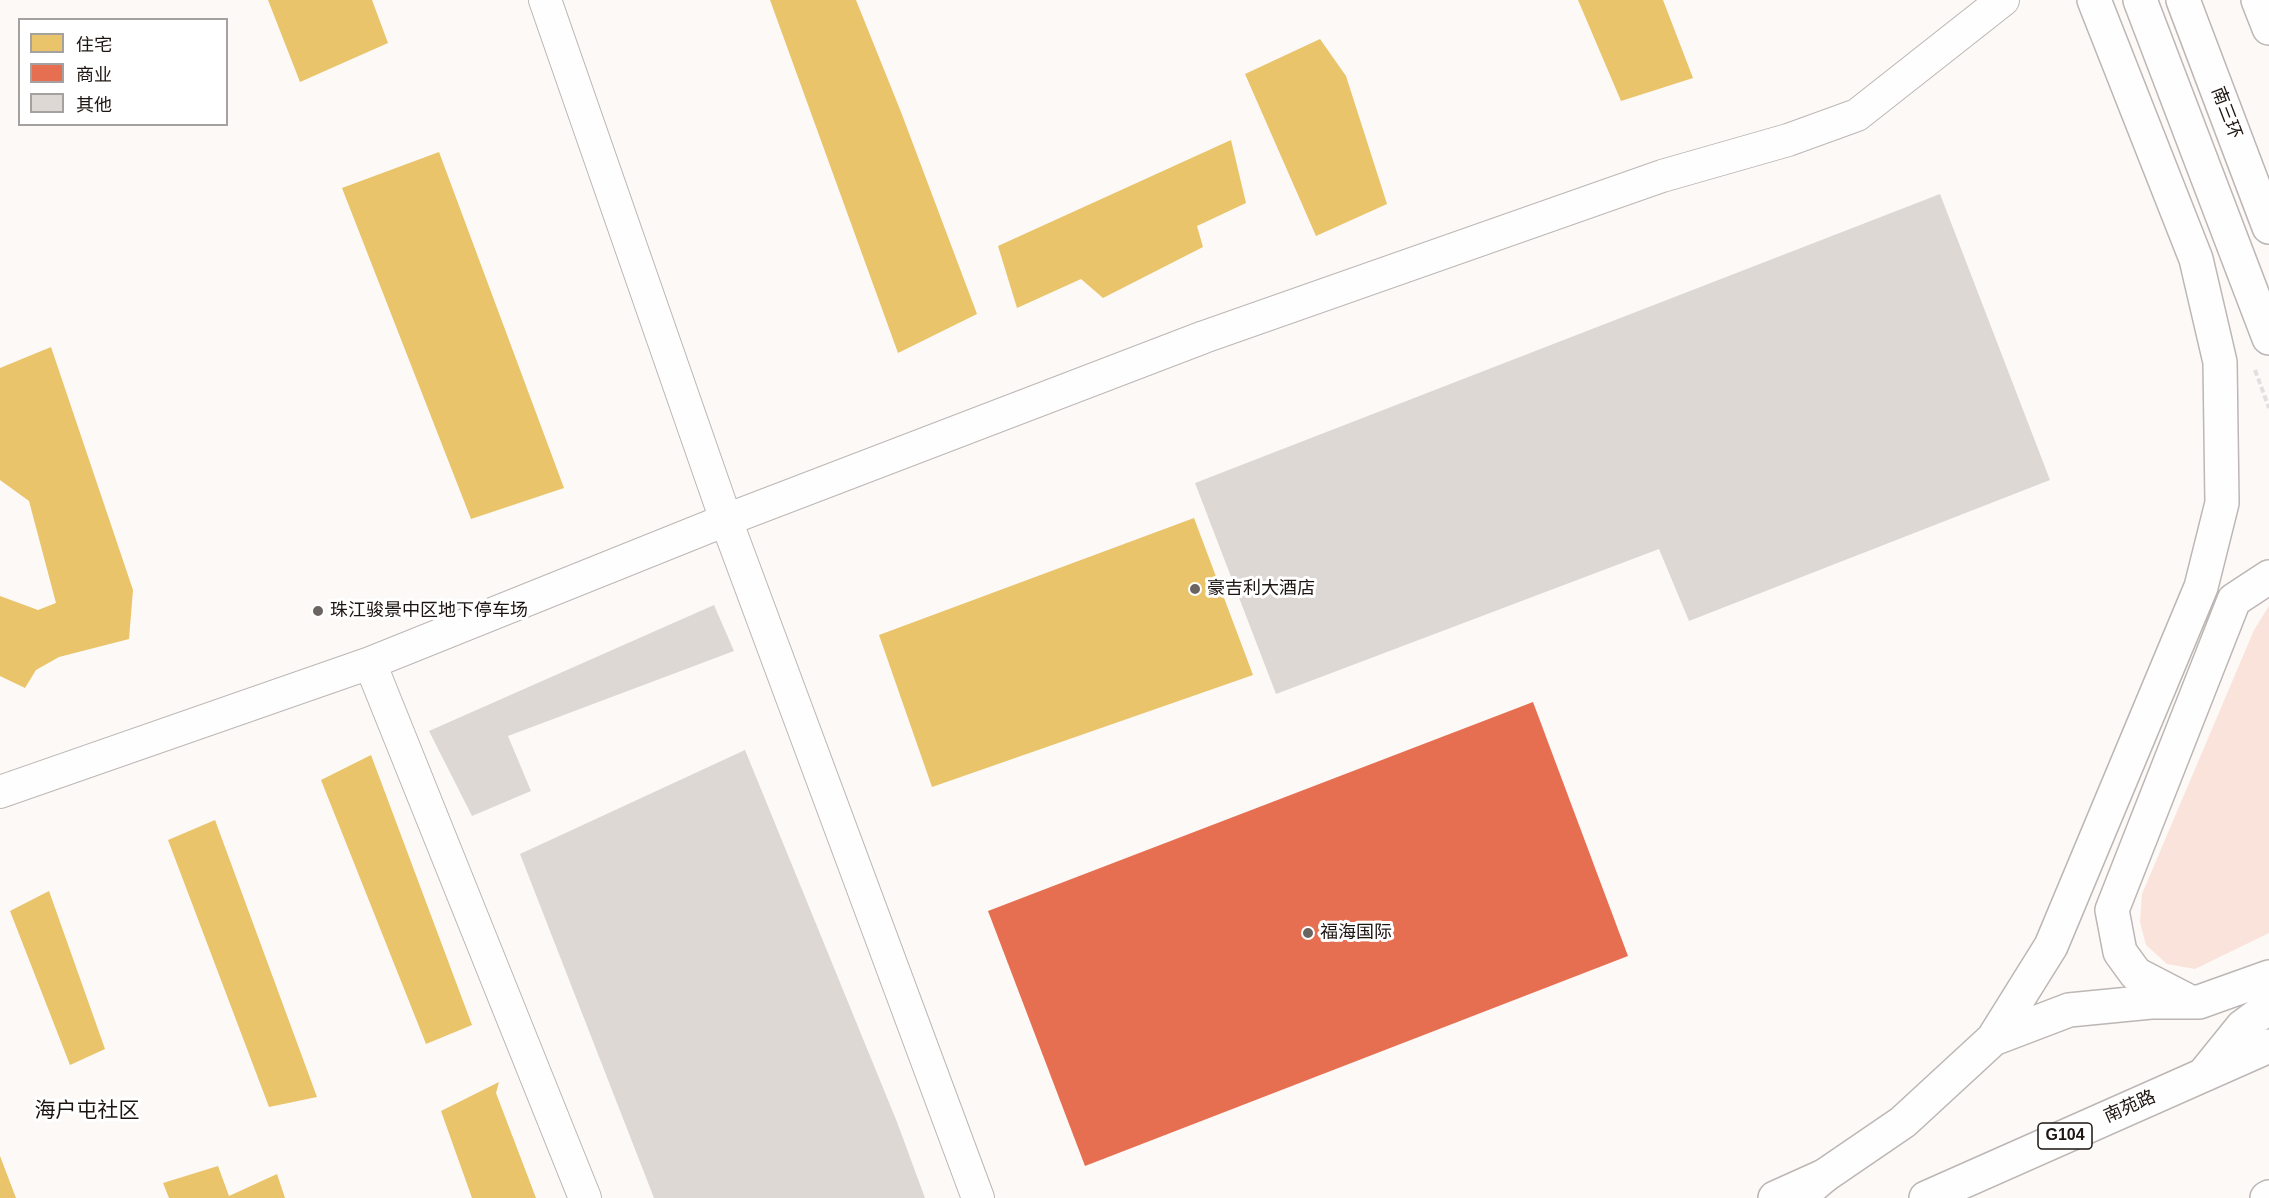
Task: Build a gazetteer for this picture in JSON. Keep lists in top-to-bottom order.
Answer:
{
  "streets": {
    "main road": ["南三环", "南苑路", "G104"]
  },
  "districts": ["海户屯社区"],
  "places": ["豪吉利大酒店", "珠江骏景中区地下停车场", "福海国际"],
  "legend": ["住宅", "商业", "其他"]
}
